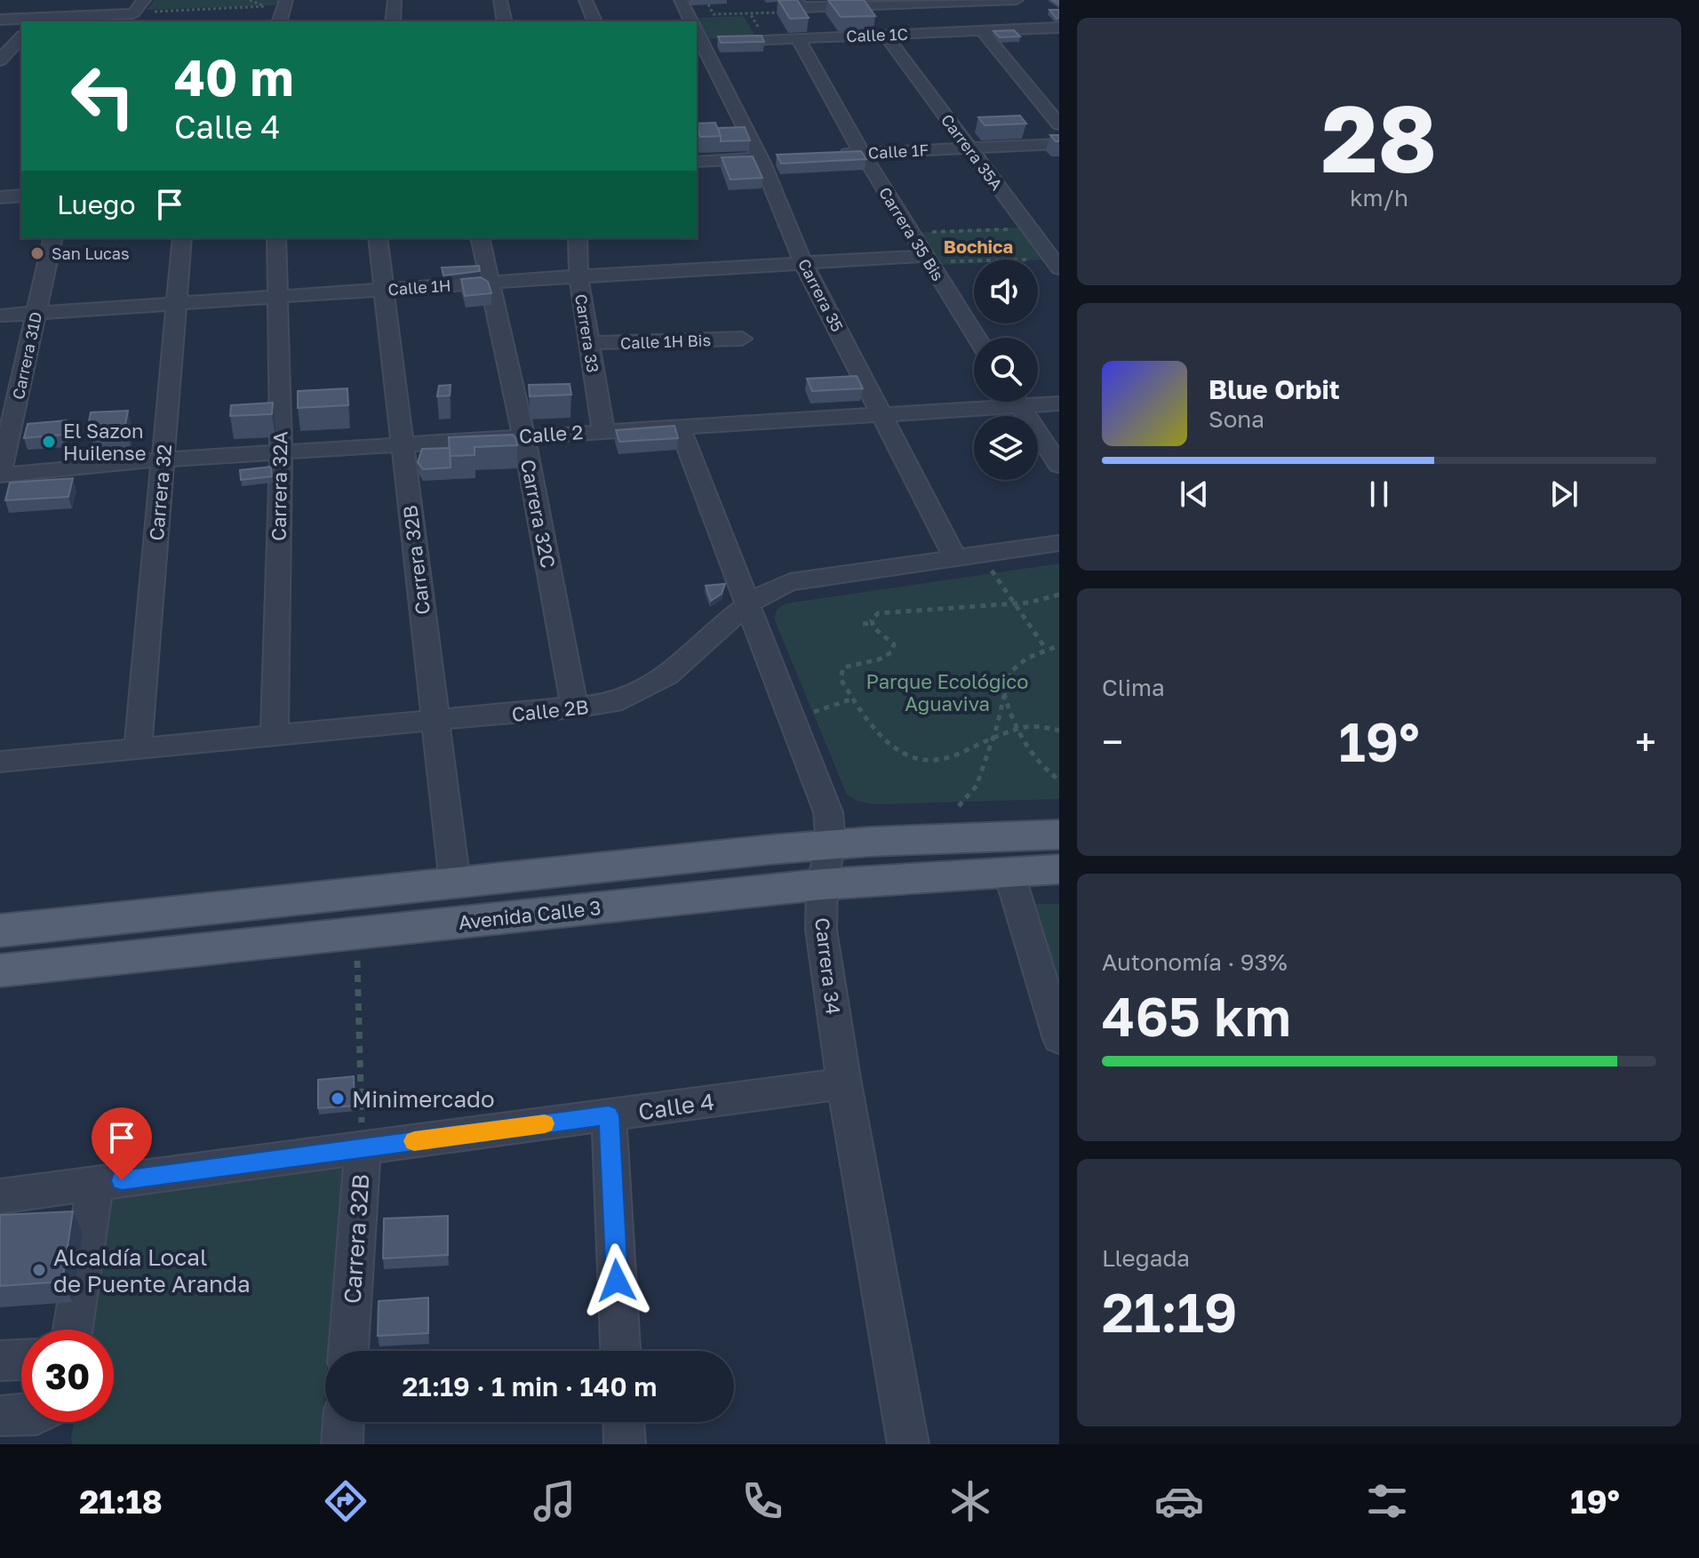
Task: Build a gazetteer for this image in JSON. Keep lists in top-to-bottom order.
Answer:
{
  "streets": {
    "main road": ["Avenida Calle 3"],
    "street": [
      "Calle 1C",
      "Calle 1F",
      "Carrera 35A",
      "Carrera 35 Bis",
      "Calle 1H",
      "Carrera 35",
      "Carrera 33",
      "Calle 1H Bis",
      "Carrera 31D",
      "Calle 2",
      "Carrera 32A",
      "Carrera 32",
      "Carrera 32C",
      "Carrera 32B",
      "Calle 2B",
      "Carrera 34",
      "Calle 4"
    ]
  },
  "crossings": [
    ["Calle 1C", "Carrera 35A"],
    ["Calle 1C", "Carrera 35 Bis"],
    ["Calle 1C", "Carrera 35"],
    ["Calle 1F", "Carrera 35A"],
    ["Calle 1F", "Carrera 35 Bis"],
    ["Carrera 35 Bis", "Calle 1H"],
    ["Calle 1H", "Carrera 35"],
    ["Calle 1H", "Carrera 33"],
    ["Calle 1H", "Carrera 31D"],
    ["Calle 1H", "Carrera 32A"],
    ["Calle 1H", "Carrera 32"],
    ["Calle 1H", "Carrera 32C"],
    ["Calle 1H", "Carrera 32B"],
    ["Carrera 35", "Calle 2"],
    ["Carrera 35", "Calle 2B"],
    ["Carrera 33", "Calle 1H Bis"],
    ["Carrera 33", "Calle 2"],
    ["Carrera 31D", "Calle 2"],
    ["Calle 2", "Carrera 32A"],
    ["Calle 2", "Carrera 32"],
    ["Calle 2", "Carrera 32C"],
    ["Calle 2", "Carrera 32B"],
    ["Calle 2", "Carrera 34"],
    ["Carrera 32A", "Calle 2B"],
    ["Carrera 32", "Calle 2B"],
    ["Carrera 32C", "Calle 2B"],
    ["Carrera 32B", "Calle 2B"],
    ["Carrera 32B", "Avenida Calle 3"],
    ["Carrera 32B", "Calle 4"],
    ["Calle 2B", "Carrera 34"],
    ["Avenida Calle 3", "Carrera 34"],
    ["Carrera 34", "Calle 4"]
  ],
  "districts": ["Bochica"],
  "parks": ["Parque Ecológico Aguaviva"],
  "places": [
    "San Lucas",
    "El Sazon Huilense",
    "Minimercado",
    "Alcaldía Local de Puente Aranda"
  ],
  "page": {
    "tile": [
      ["28", "km/h"],
      "Clima",
      ["Autonomía · 93%", "465 km"],
      ["Llegada", "21:19"]
    ],
    "turn": ["40 m", "Calle 4"],
    "then": "Luego",
    "song": ["Blue Orbit", "Sona"],
    "heat": ["−", "19°", "+"],
    "limit": "30",
    "trip": "21:19 · 1 min · 140 m",
    "tabs": ["21:18", "19°"]
  }
}
